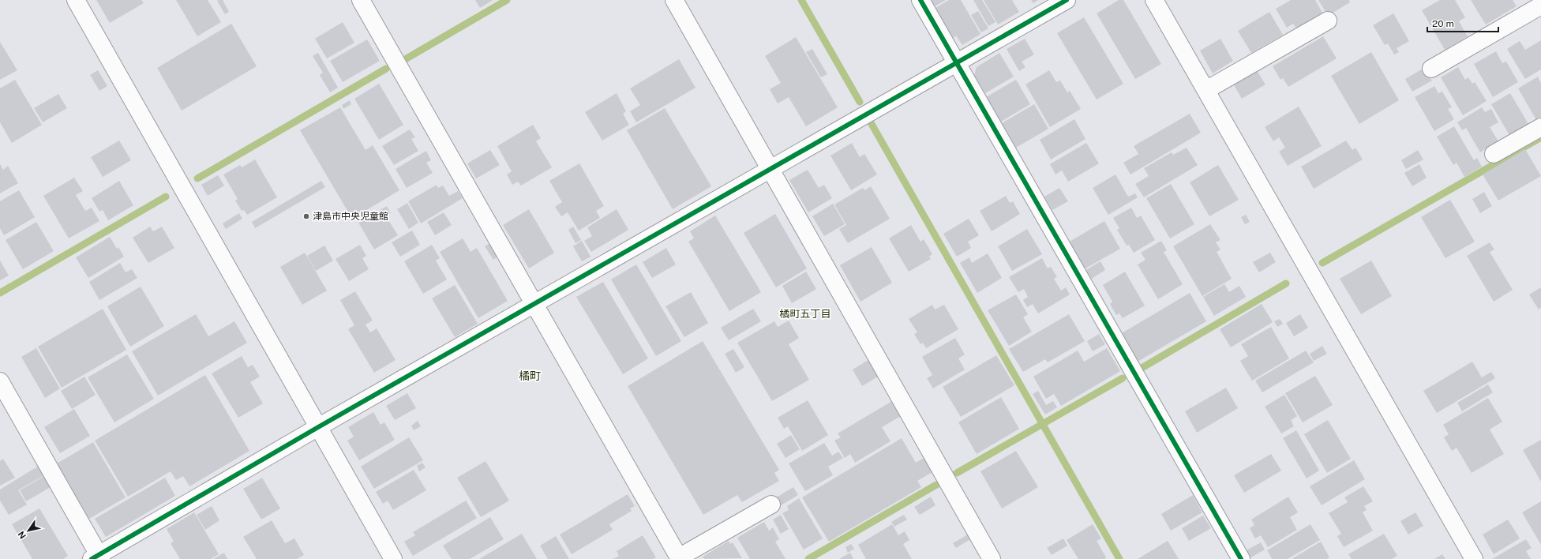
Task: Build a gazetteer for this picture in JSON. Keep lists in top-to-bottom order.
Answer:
{
  "districts": ["橘町五丁目", "橘町"],
  "places": ["津島市中央児童館"],
  "scale_bar": "20 m",
  "north": "bottom left"
}
